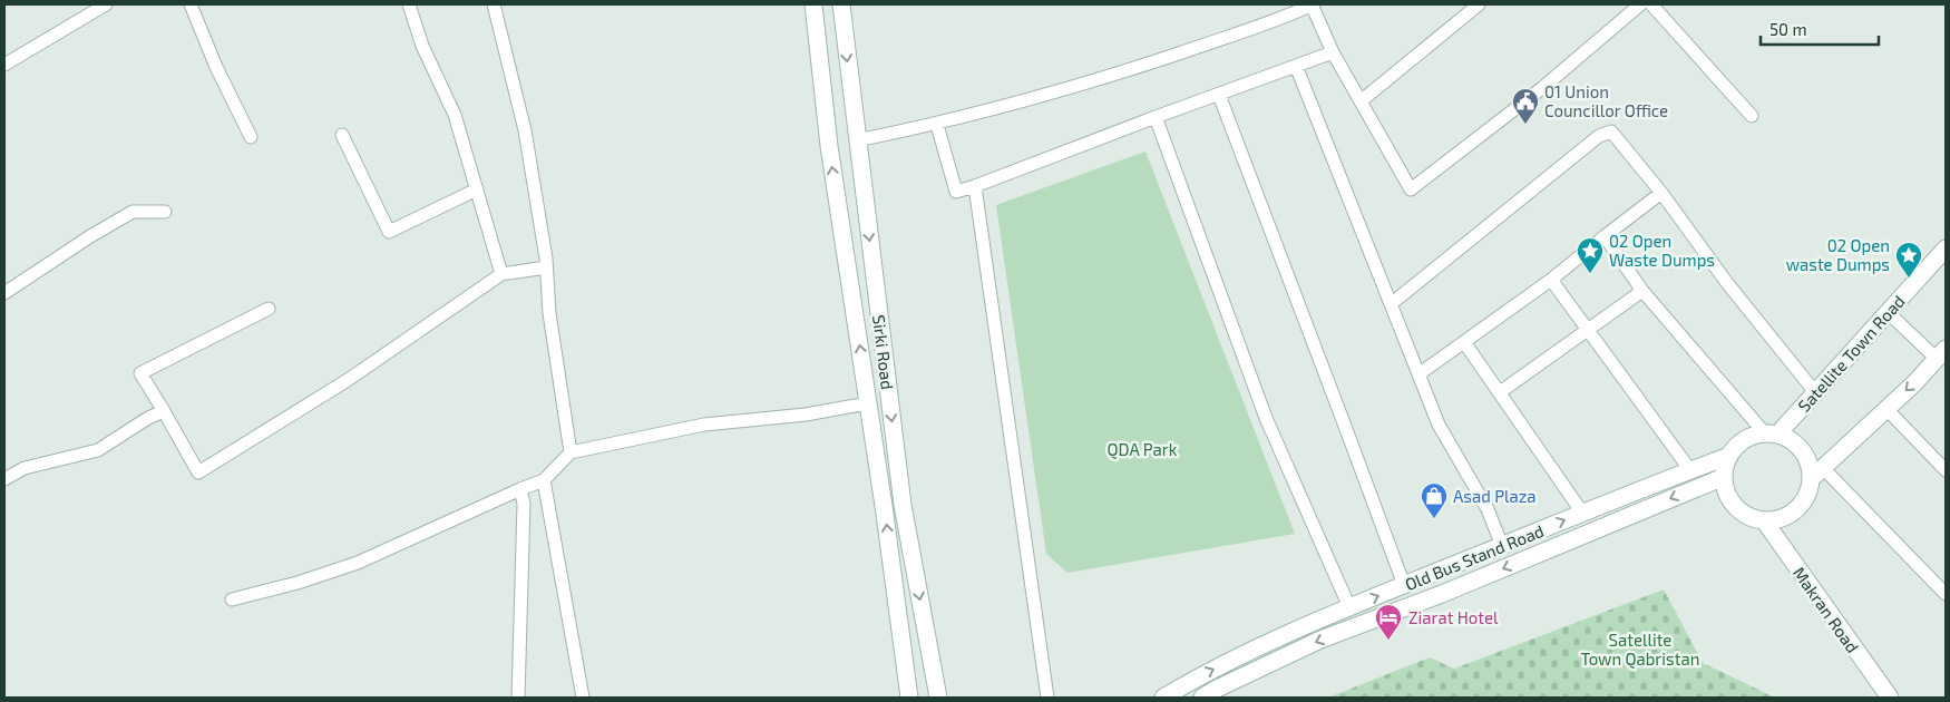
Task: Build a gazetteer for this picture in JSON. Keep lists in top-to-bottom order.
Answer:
{
  "streets": {
    "main road": [
      "Sirki Road",
      "Satellite Town Road",
      "Old Bus Stand Road",
      "Makran Road"
    ]
  },
  "crossings": [
    ["Satellite Town Road", "Old Bus Stand Road"],
    ["Satellite Town Road", "Makran Road"],
    ["Old Bus Stand Road", "Makran Road"]
  ],
  "parks": ["QDA Park", "Satellite Town Qabristan"],
  "places": {
    "public building": ["01 Union Councillor Office"],
    "place": ["02 Open Waste Dumps", "02 Open waste Dumps"],
    "shop": ["Asad Plaza"],
    "hotel": ["Ziarat Hotel"]
  },
  "scale_bar": "50 m"
}
